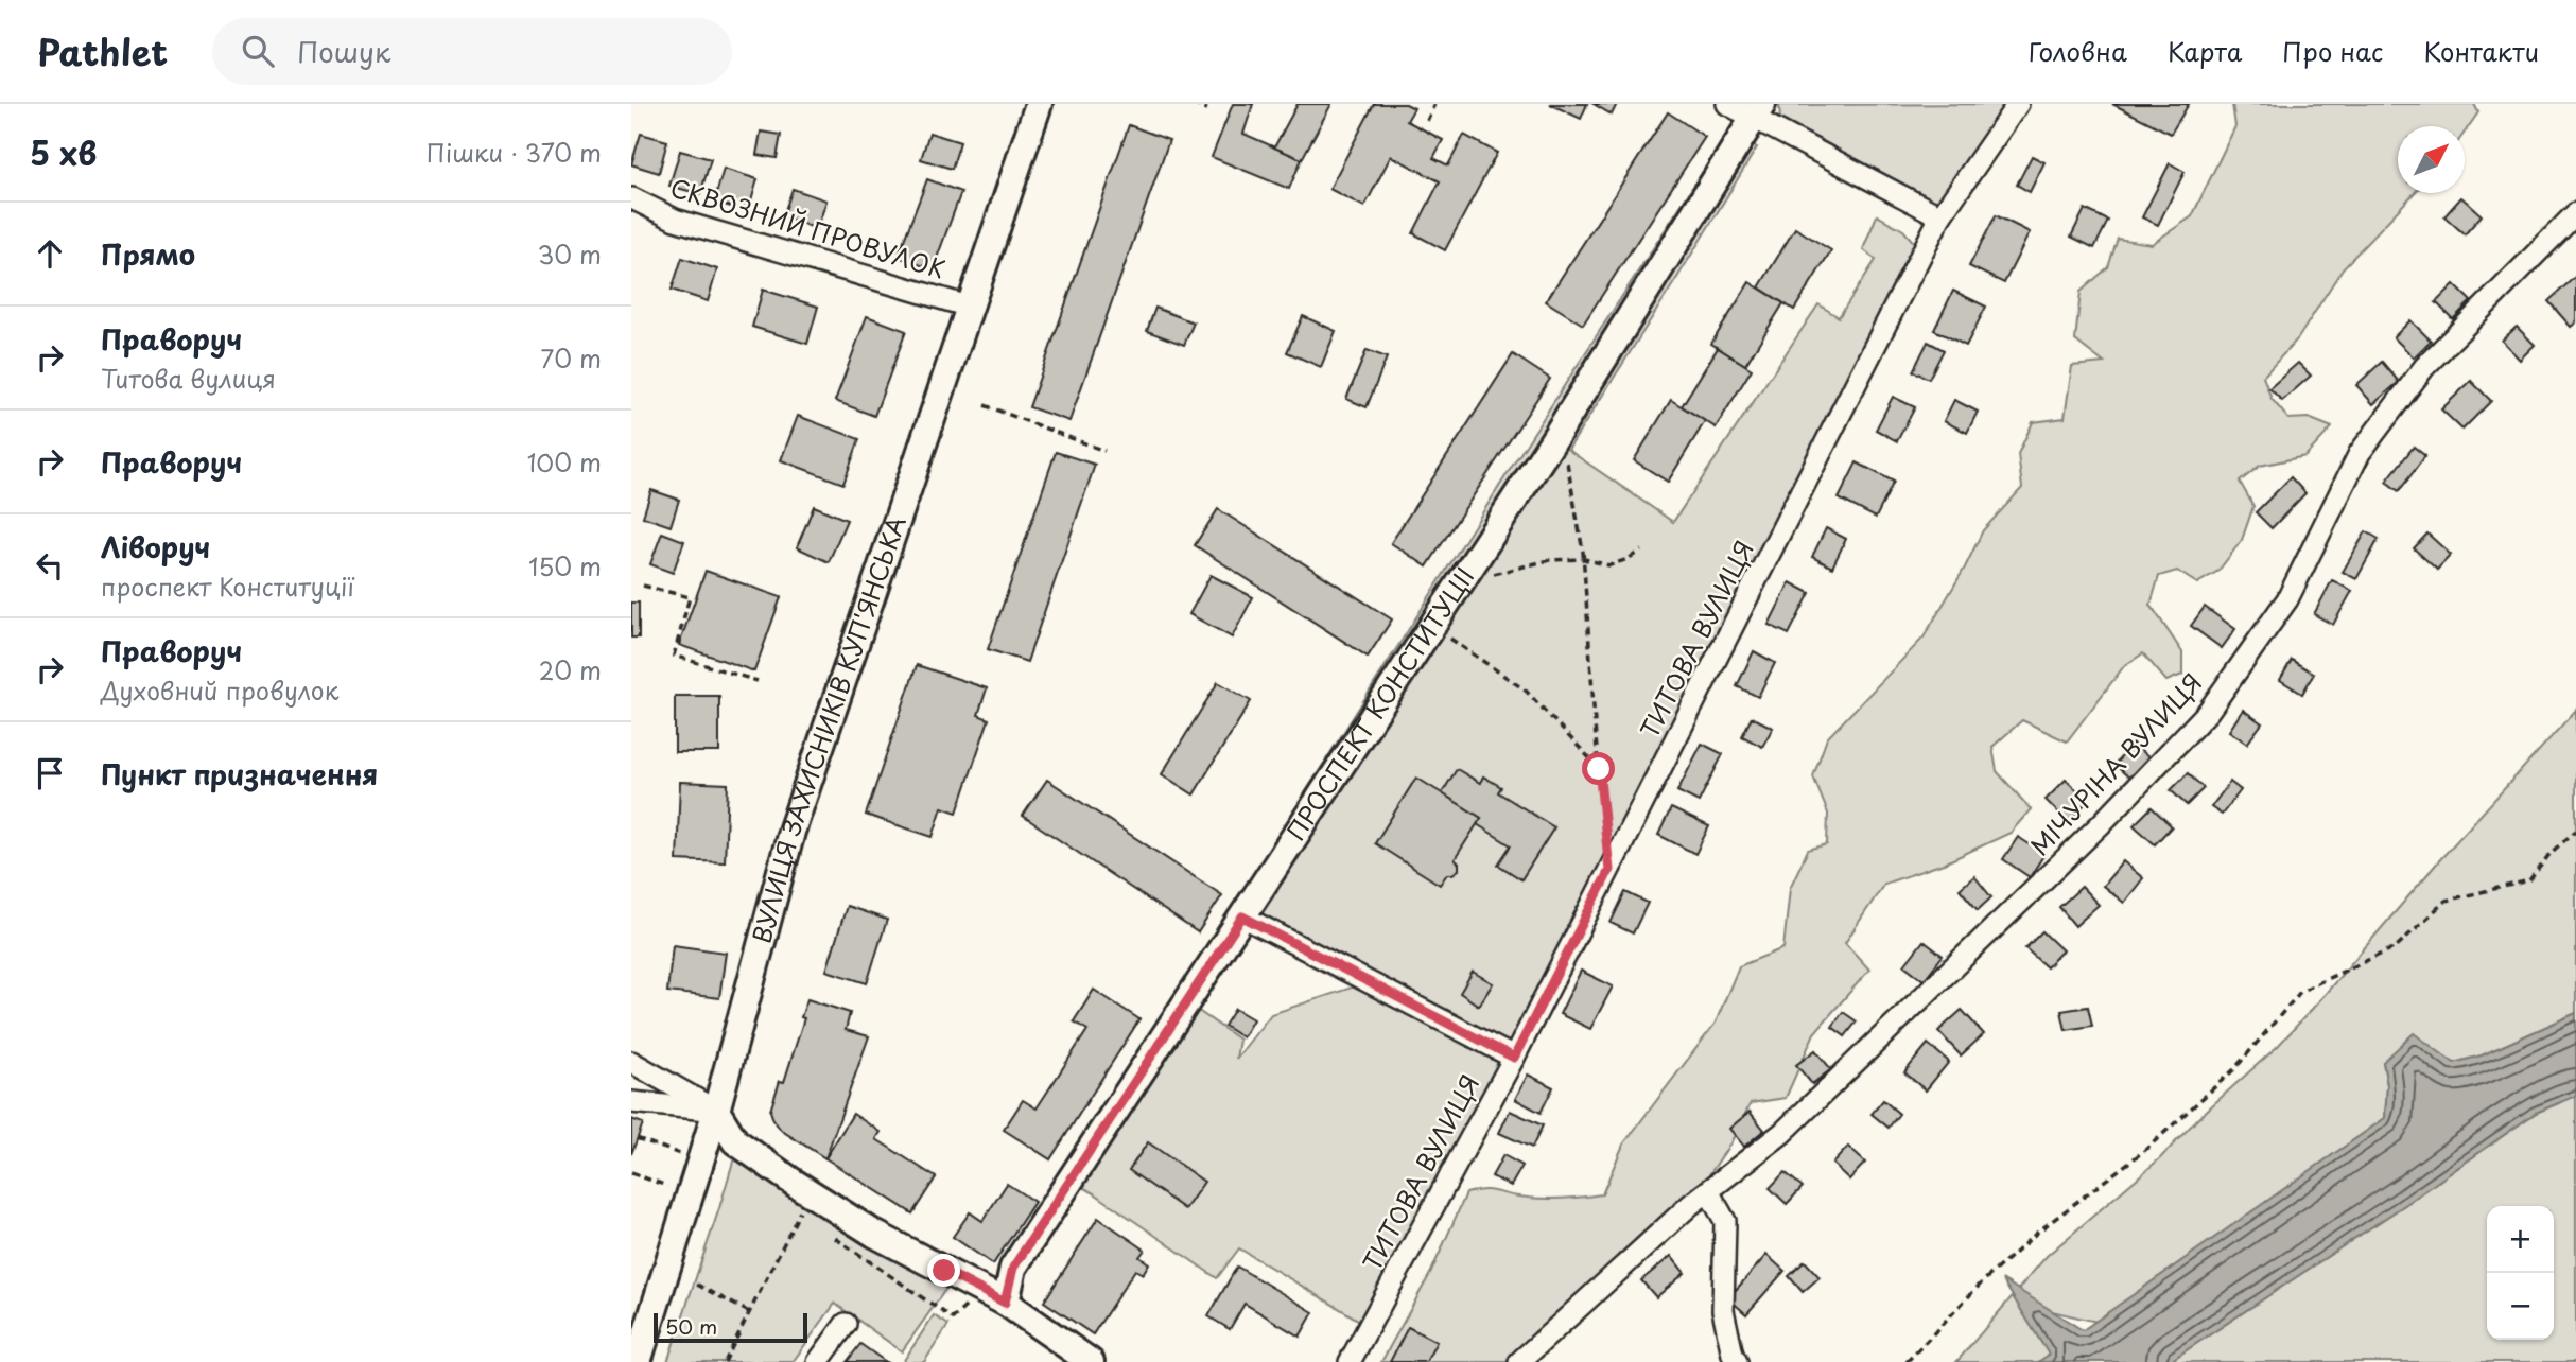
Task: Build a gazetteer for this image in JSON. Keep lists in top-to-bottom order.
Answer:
{
  "streets": {
    "main road": ["ПРОСПЕКТ КОНСТИТУЦІЇ", "ВУЛИЦЯ ЗАХИСНИКІВ КУП'ЯНСЬКА"],
    "street": ["СКВОЗНИЙ ПРОВУЛОК", "ТИТОВА ВУЛИЦЯ", "МІЧУРІНА ВУЛИЦЯ"]
  },
  "crossings": [
    ["СКВОЗНИЙ ПРОВУЛОК", "ВУЛИЦЯ ЗАХИСНИКІВ КУП'ЯНСЬКА"]
  ],
  "scale_bar": "50 m",
  "north": "top right",
  "page": {
    "header": "Pathlet",
    "search": "Пошук",
    "nav": [
      "Головна",
      "Карта",
      "Про нас",
      "Контакти"
    ],
    "heading": ["5 хв", "Пішки · 370 m"],
    "list": [
      ["Прямо", "30 m"],
      ["Праворуч", "Титова вулиця", "70 m"],
      ["Праворуч", "100 m"],
      ["Ліворуч", "проспект Конституції", "150 m"],
      ["Праворуч", "Духовний провулок", "20 m"],
      "Пункт призначення"
    ],
    "map_buttons": ["+", "−"],
    "scale": "50 m"
  }
}
